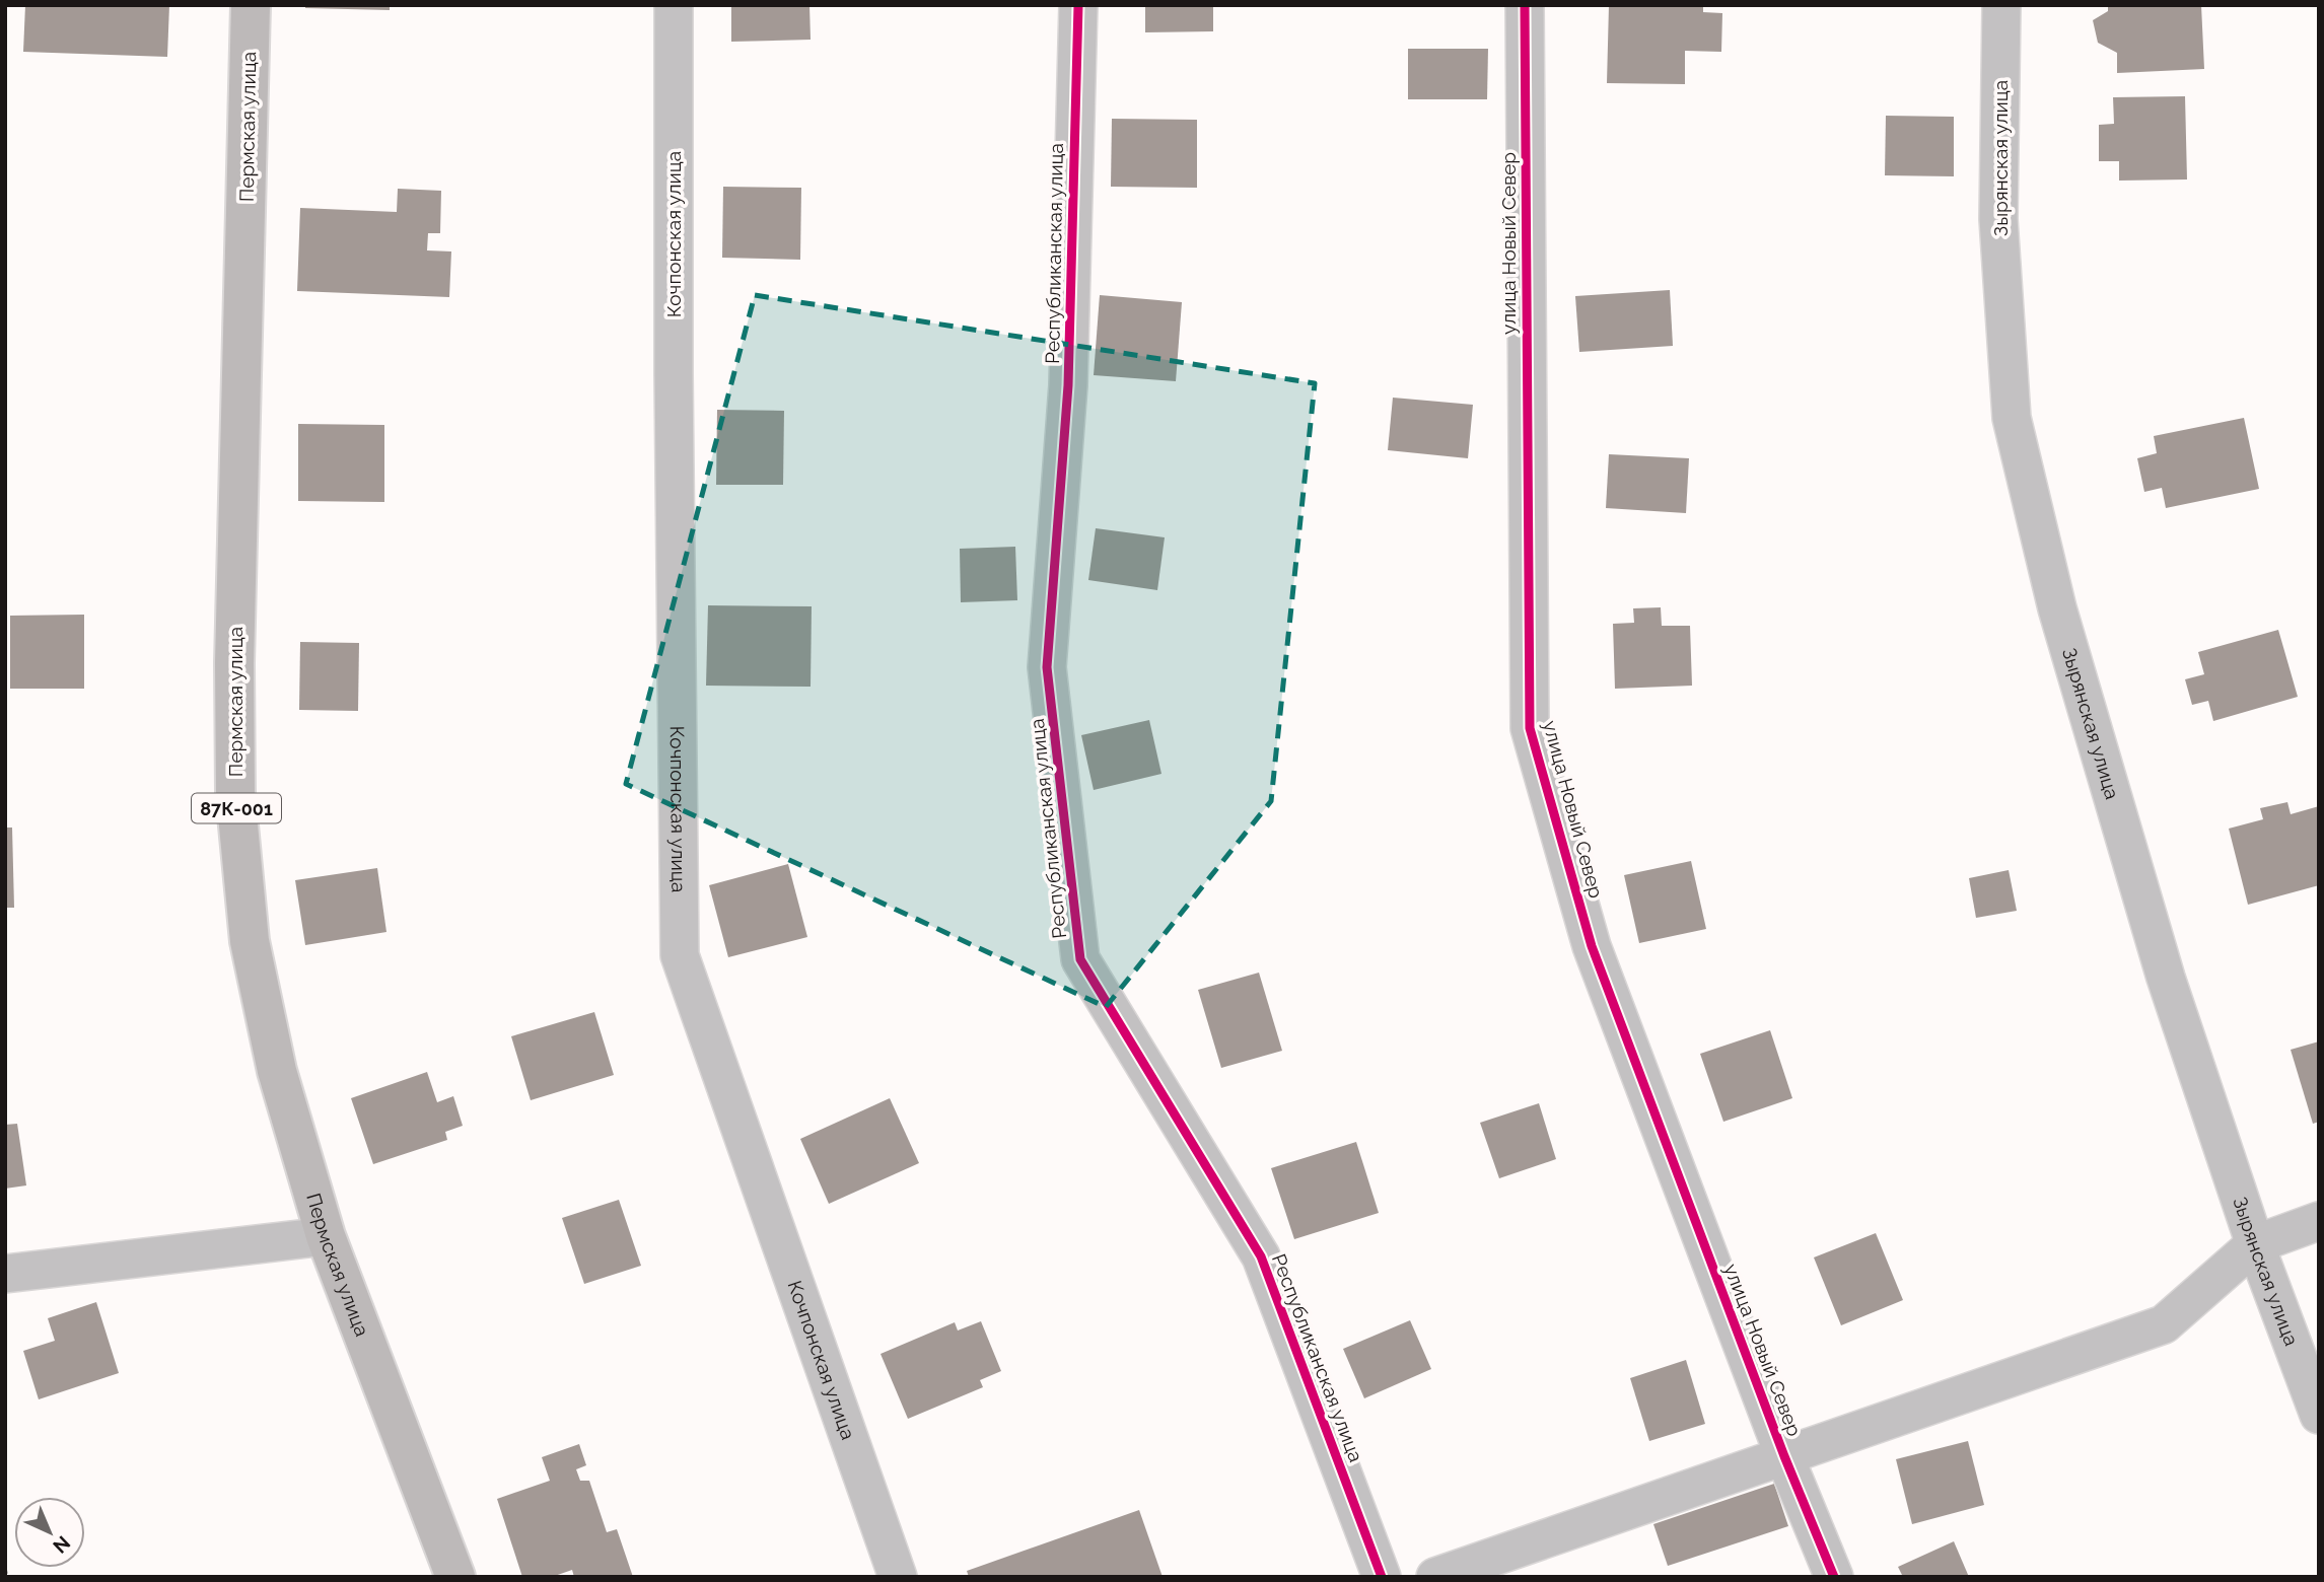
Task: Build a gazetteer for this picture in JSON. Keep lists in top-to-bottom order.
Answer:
{
  "streets": {
    "main road": ["Пермская улица", "87К-001"],
    "street": [
      "Зырянская улица",
      "Кочпонская улица",
      "улица Новый Север",
      "Республиканская улица"
    ]
  },
  "north": "bottom right"
}
